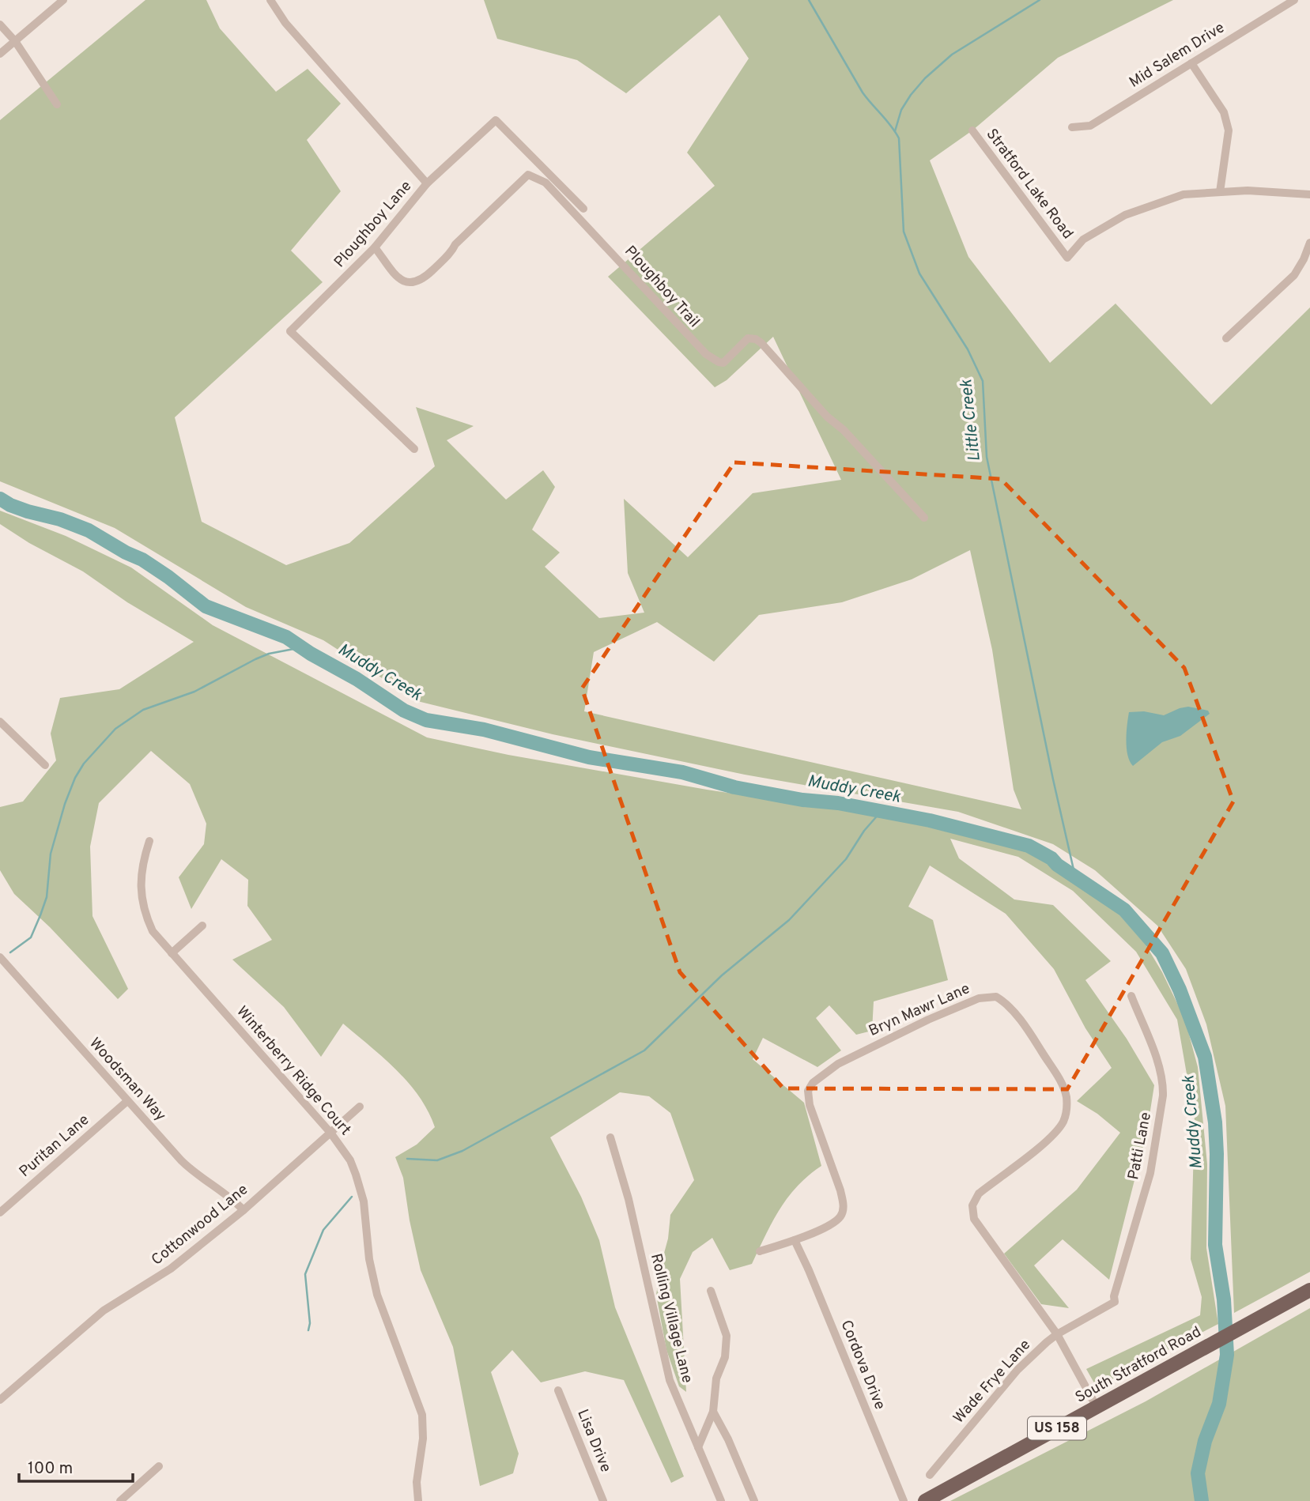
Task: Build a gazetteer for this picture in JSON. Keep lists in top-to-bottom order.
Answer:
{
  "streets": {
    "main road": ["South Stratford Road", "US 158"],
    "street": [
      "Mid Salem Drive",
      "Stratford Lake Road",
      "Ploughboy Lane",
      "Ploughboy Trail",
      "Bryn Mawr Lane",
      "Winterberry Ridge Court",
      "Woodsman Way",
      "Puritan Lane",
      "Patti Lane",
      "Cottonwood Lane",
      "Rolling Village Lane",
      "Cordova Drive",
      "Wade Frye Lane",
      "Lisa Drive"
    ]
  },
  "crossings": [
    ["Ploughboy Lane", "Ploughboy Trail"],
    ["Bryn Mawr Lane", "Cordova Drive"],
    ["Bryn Mawr Lane", "South Stratford Road"],
    ["Bryn Mawr Lane", "Wade Frye Lane"],
    ["Winterberry Ridge Court", "Cottonwood Lane"],
    ["Woodsman Way", "Puritan Lane"],
    ["Woodsman Way", "Cottonwood Lane"],
    ["Patti Lane", "Wade Frye Lane"]
  ],
  "water": ["Little Creek", "Muddy Creek"],
  "scale_bar": "100 m"
}
